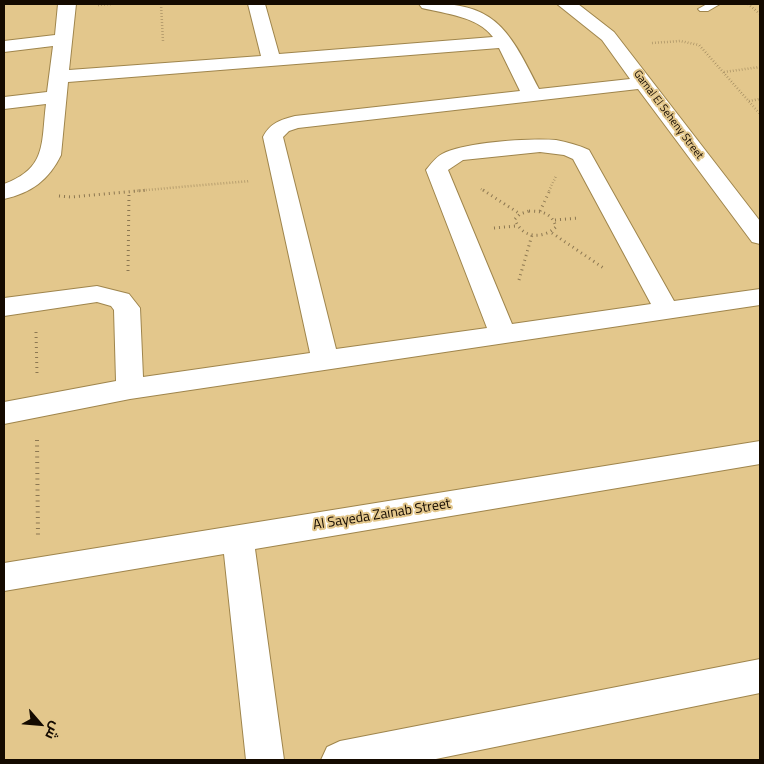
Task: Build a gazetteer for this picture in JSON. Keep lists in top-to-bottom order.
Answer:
{
  "streets": {
    "street": ["Gamal El Seheny Street", "Al Sayeda Zainab Street"]
  },
  "north": "bottom right"
}
